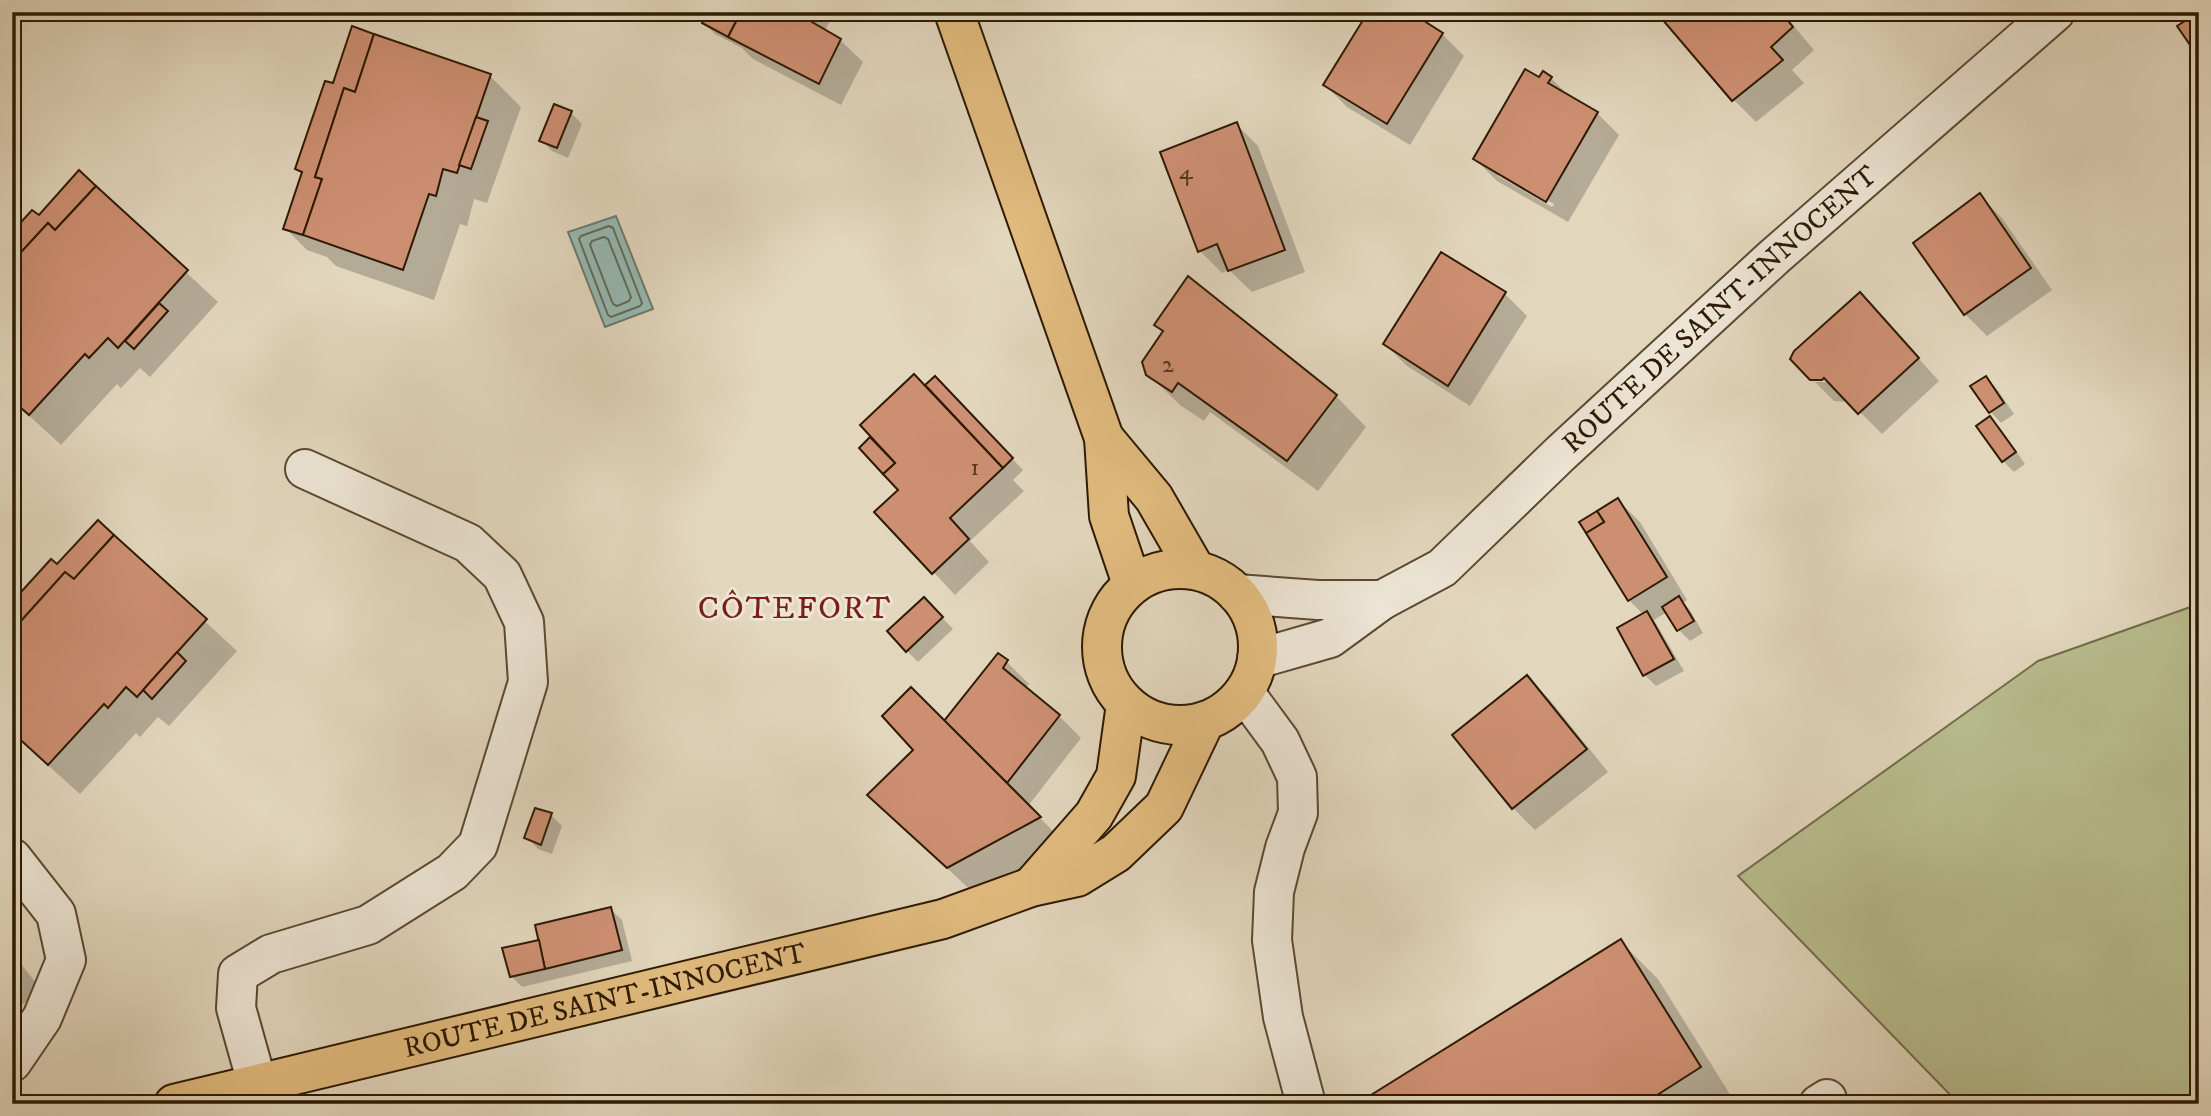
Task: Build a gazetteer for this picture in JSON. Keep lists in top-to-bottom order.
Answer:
{
  "streets": {
    "main road": ["ROUTE DE SAINT-INNOCENT"]
  },
  "districts": ["CÔTEFORT"],
  "house_numbers": ["4", "2", "1"]
}
